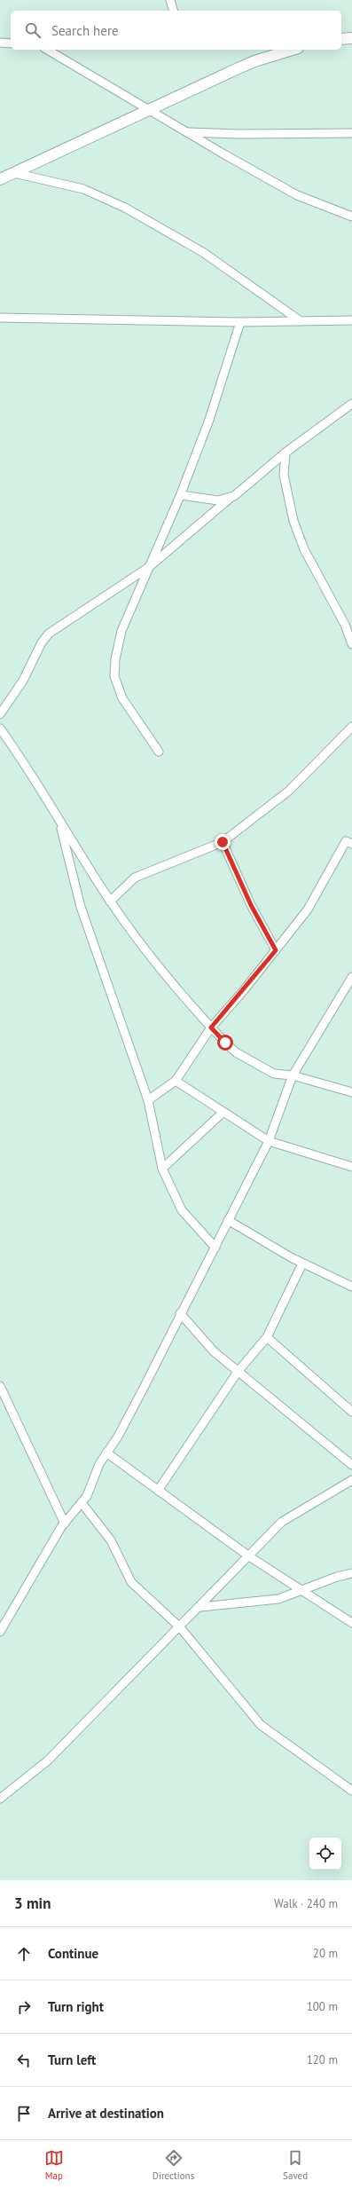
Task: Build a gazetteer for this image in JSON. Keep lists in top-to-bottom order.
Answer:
{
  "page": {
    "search": "Search here",
    "heading": ["3 min", "Walk · 240 m"],
    "list": [
      ["Continue", "20 m"],
      ["Turn right", "100 m"],
      ["Turn left", "120 m"],
      "Arrive at destination"
    ],
    "nav": ["Map", "Directions", "Saved"]
  }
}
